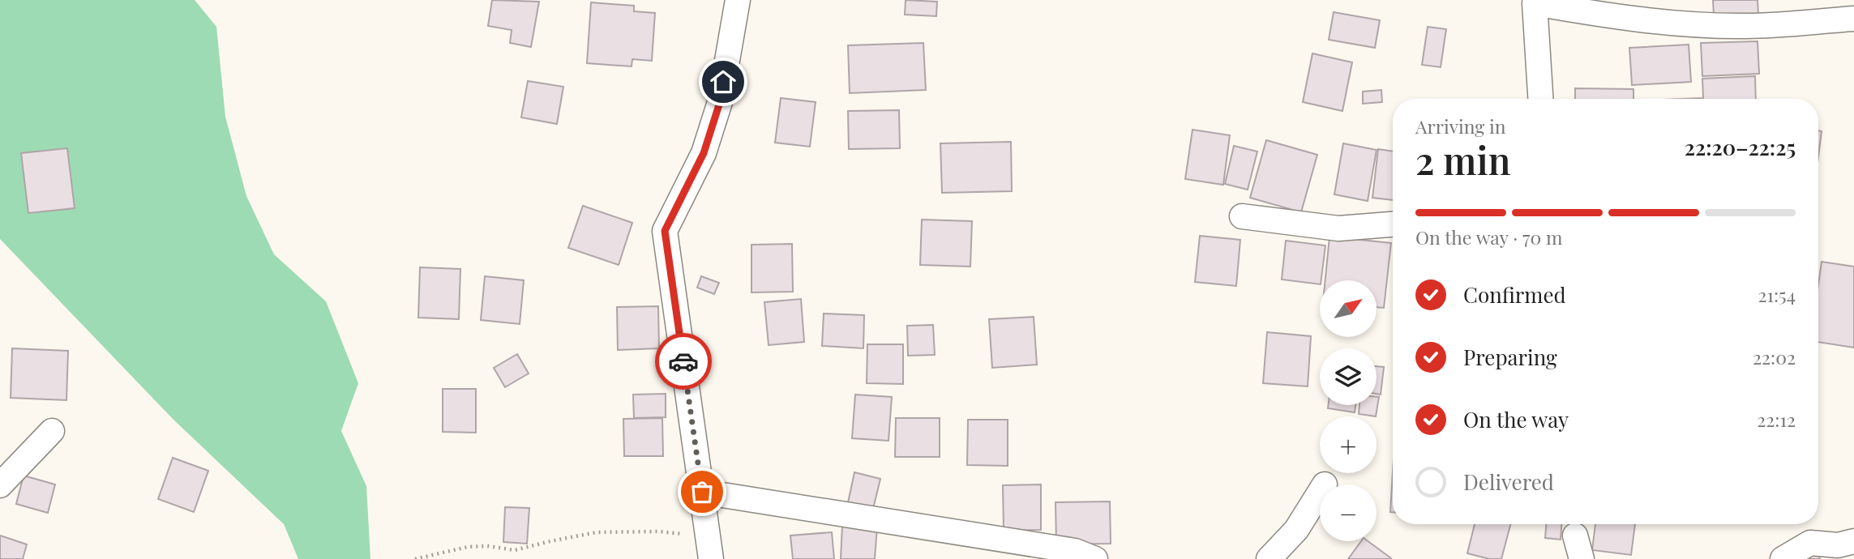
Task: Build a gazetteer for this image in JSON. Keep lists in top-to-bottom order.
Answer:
{
  "north": "top right",
  "page": {
    "heading": ["2 min", "Arriving in", "22:20–22:25"],
    "bar": "On the way · 70 m",
    "list": [
      ["Confirmed", "21:54"],
      ["Preparing", "22:02"],
      ["On the way", "22:12"],
      "Delivered"
    ],
    "map_buttons": ["+", "−"]
  }
}
